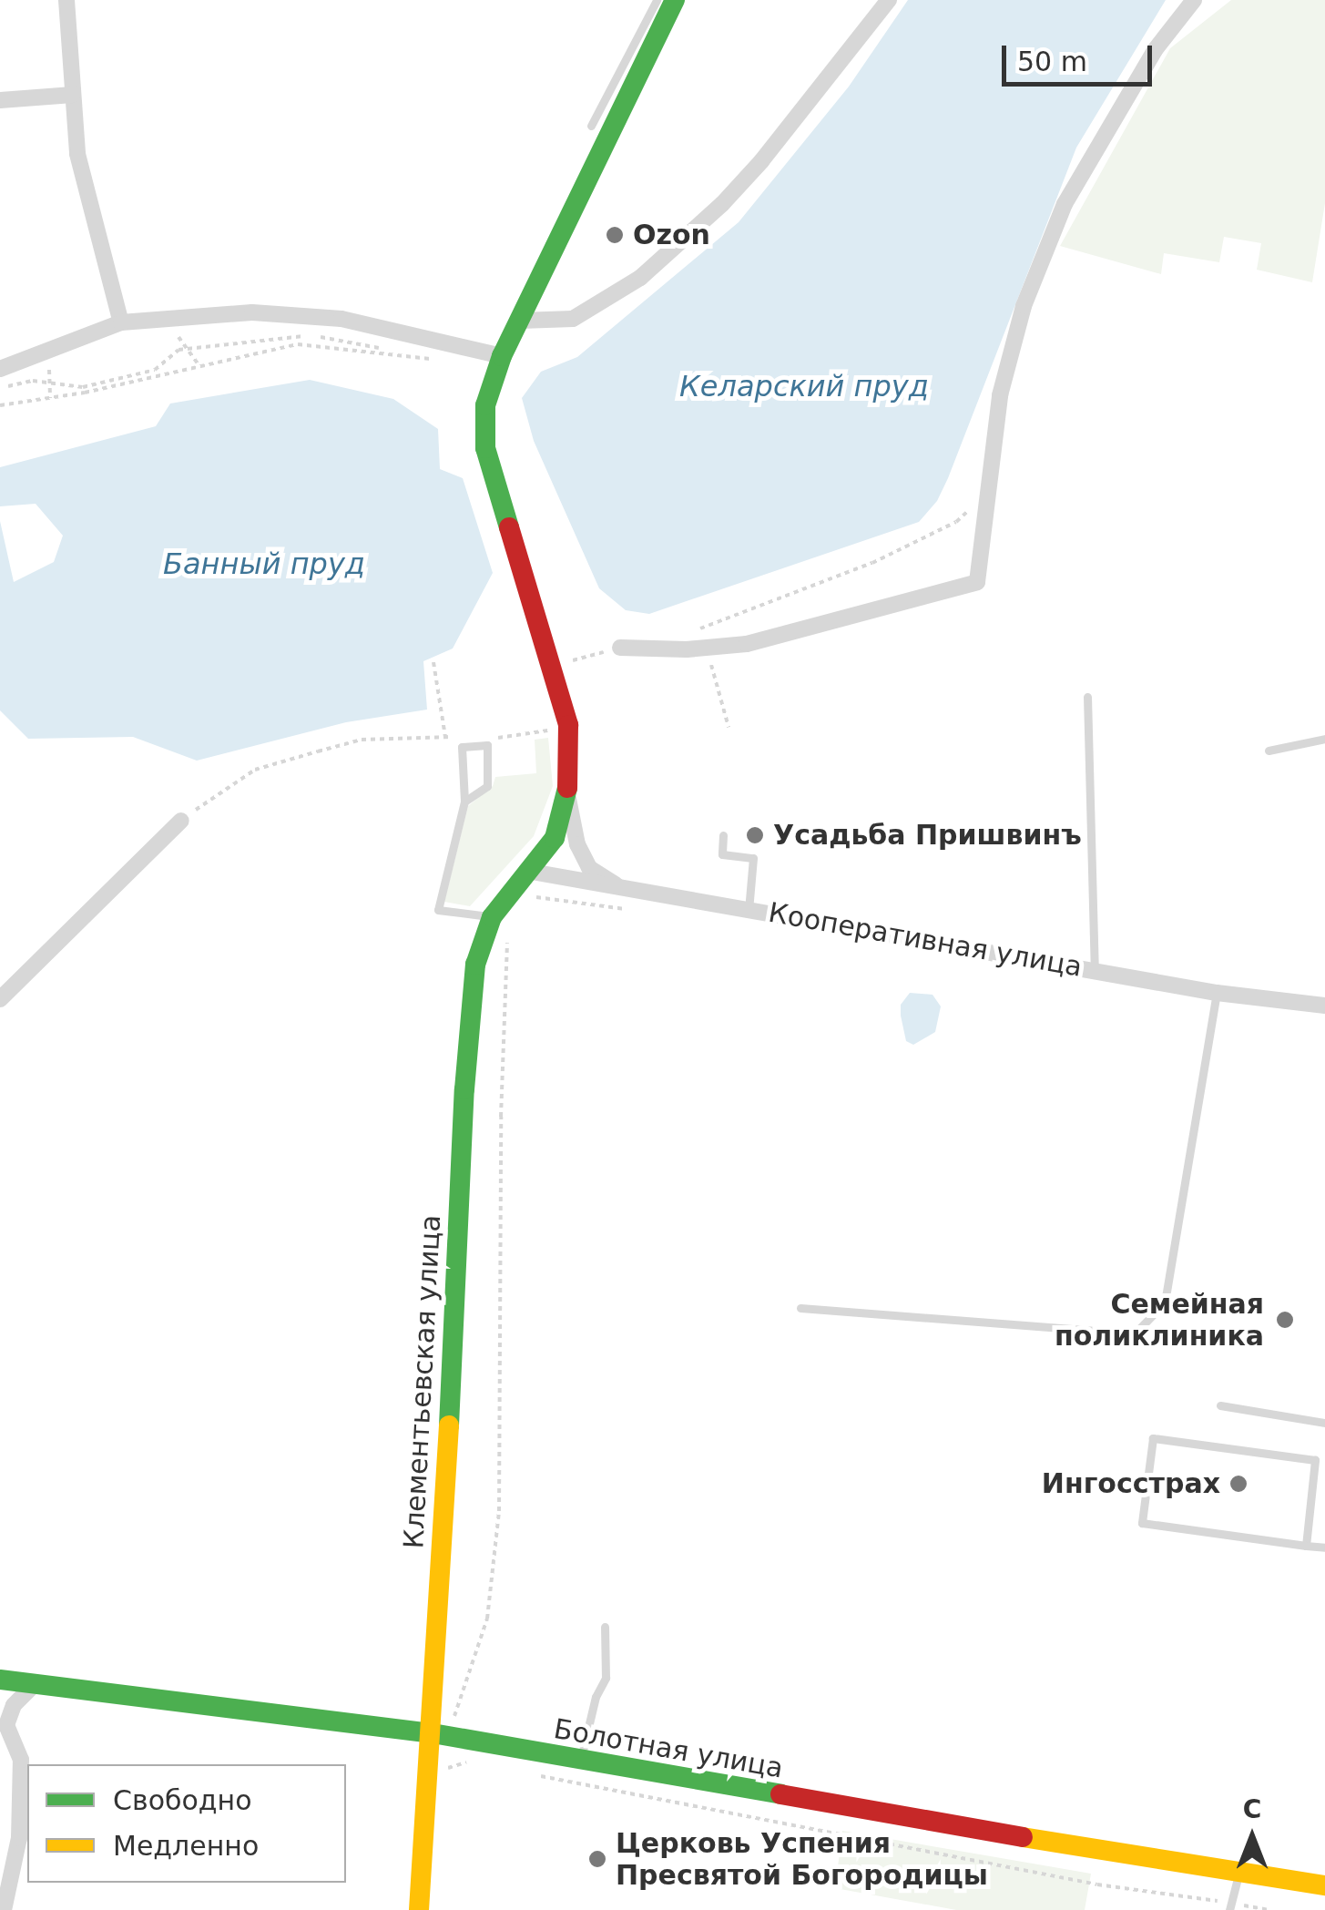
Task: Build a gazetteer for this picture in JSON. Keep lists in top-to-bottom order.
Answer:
{
  "streets": {
    "street": ["Кооперативная улица", "Клементьевская улица", "Болотная улица"]
  },
  "crossings": [
    ["Кооперативная улица", "Клементьевская улица"],
    ["Клементьевская улица", "Болотная улица"]
  ],
  "water": ["Келарский пруд", "Банный пруд"],
  "places": [
    "Ozon",
    "Усадьба Пришвинъ",
    "Семейная поликлиника",
    "Ингосстрах",
    "Церковь Успения Пресвятой Богородицы"
  ],
  "legend": ["Свободно", "Медленно"],
  "scale_bar": "50 m",
  "north": "top"
}
